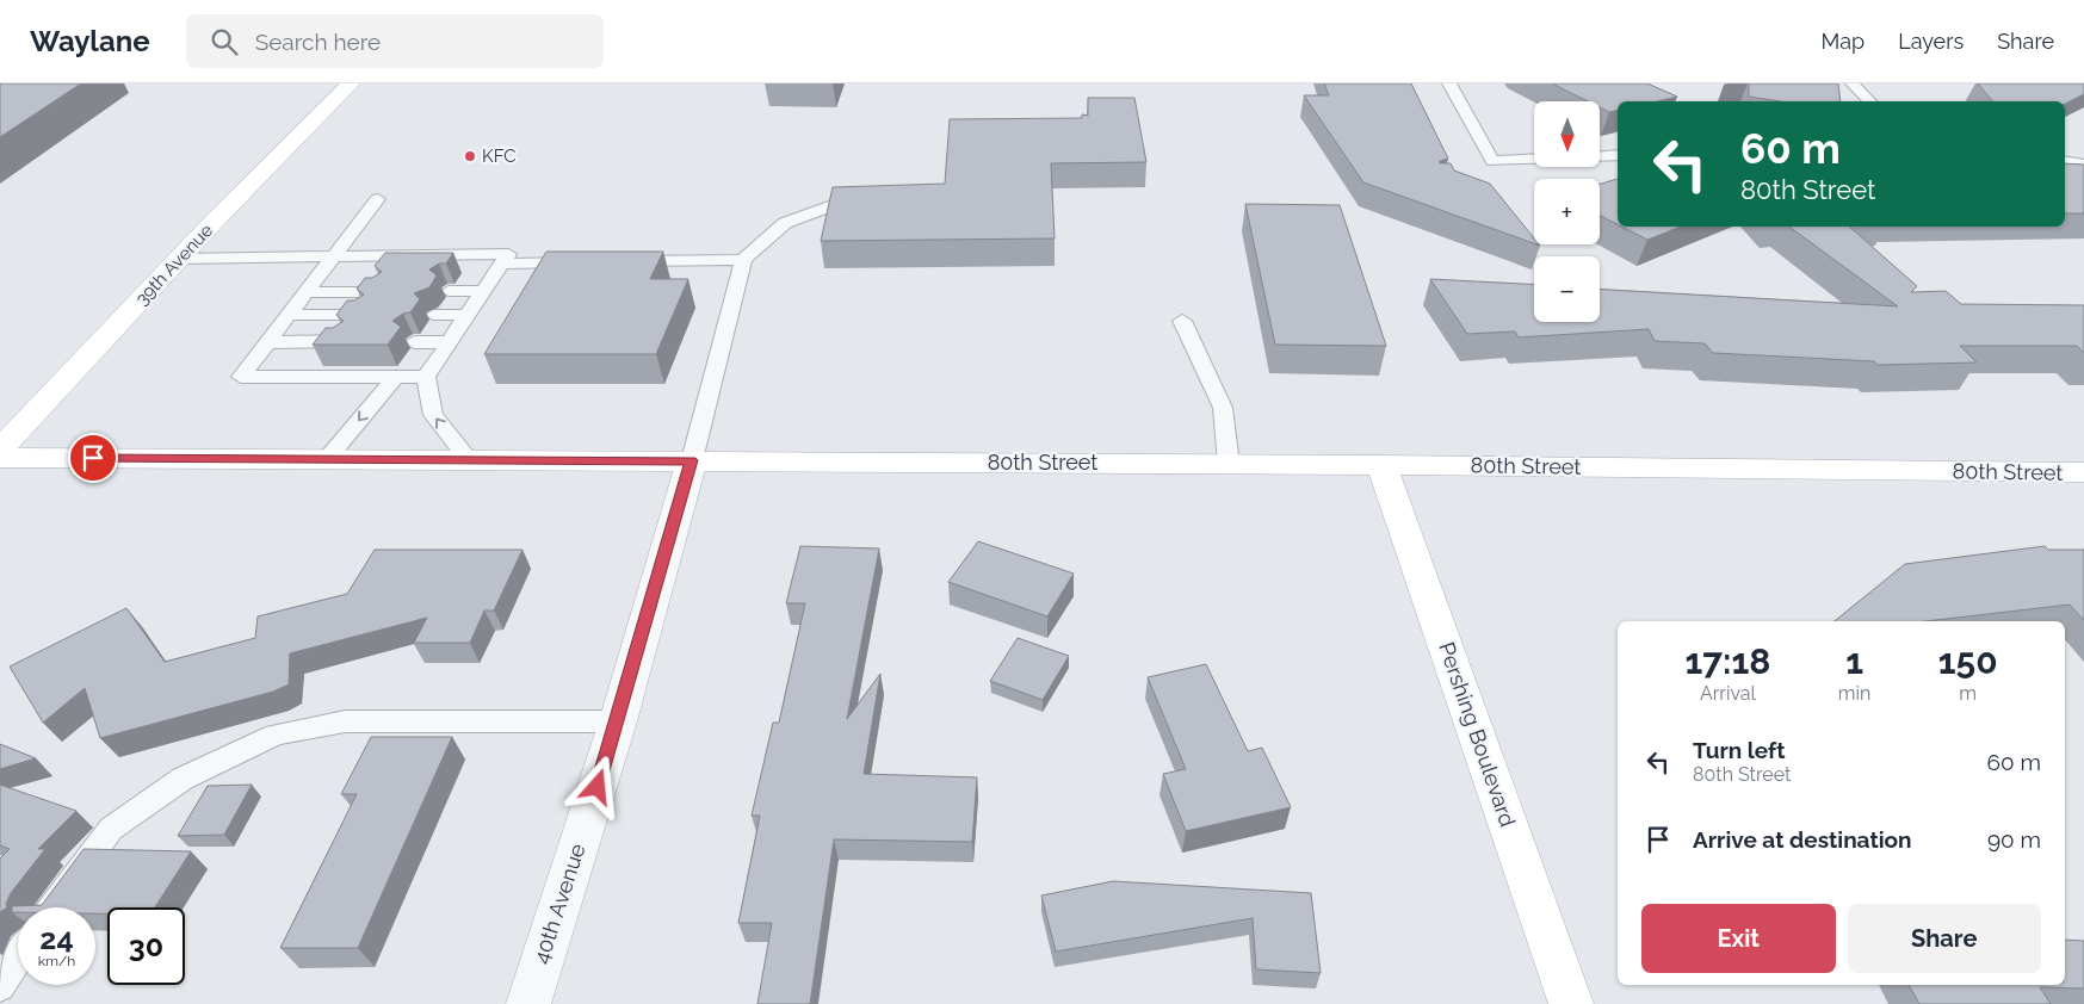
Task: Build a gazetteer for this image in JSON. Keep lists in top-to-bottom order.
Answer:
{
  "streets": {
    "street": [
      "39th Avenue",
      "80th Street",
      "Pershing Boulevard",
      "40th Avenue"
    ]
  },
  "crossings": [
    ["80th Street", "Pershing Boulevard"],
    ["80th Street", "40th Avenue"]
  ],
  "places": ["KFC"],
  "north": "bottom",
  "page": {
    "header": "Waylane",
    "search": "Search here",
    "nav": ["Map", "Layers", "Share"],
    "map_buttons": ["+", "−"],
    "turn": ["60 m", "80th Street"],
    "eta": [
      "17:18",
      "Arrival",
      "1",
      "min",
      "150",
      "m"
    ],
    "list": [
      {
        "name": "Turn left",
        "note": "80th Street",
        "value": "60 m"
      },
      {
        "name": "Arrive at destination",
        "value": "90 m"
      }
    ],
    "buttons": ["Exit", "Share"],
    "speed": "24 km/h",
    "limit": "30"
  }
}
